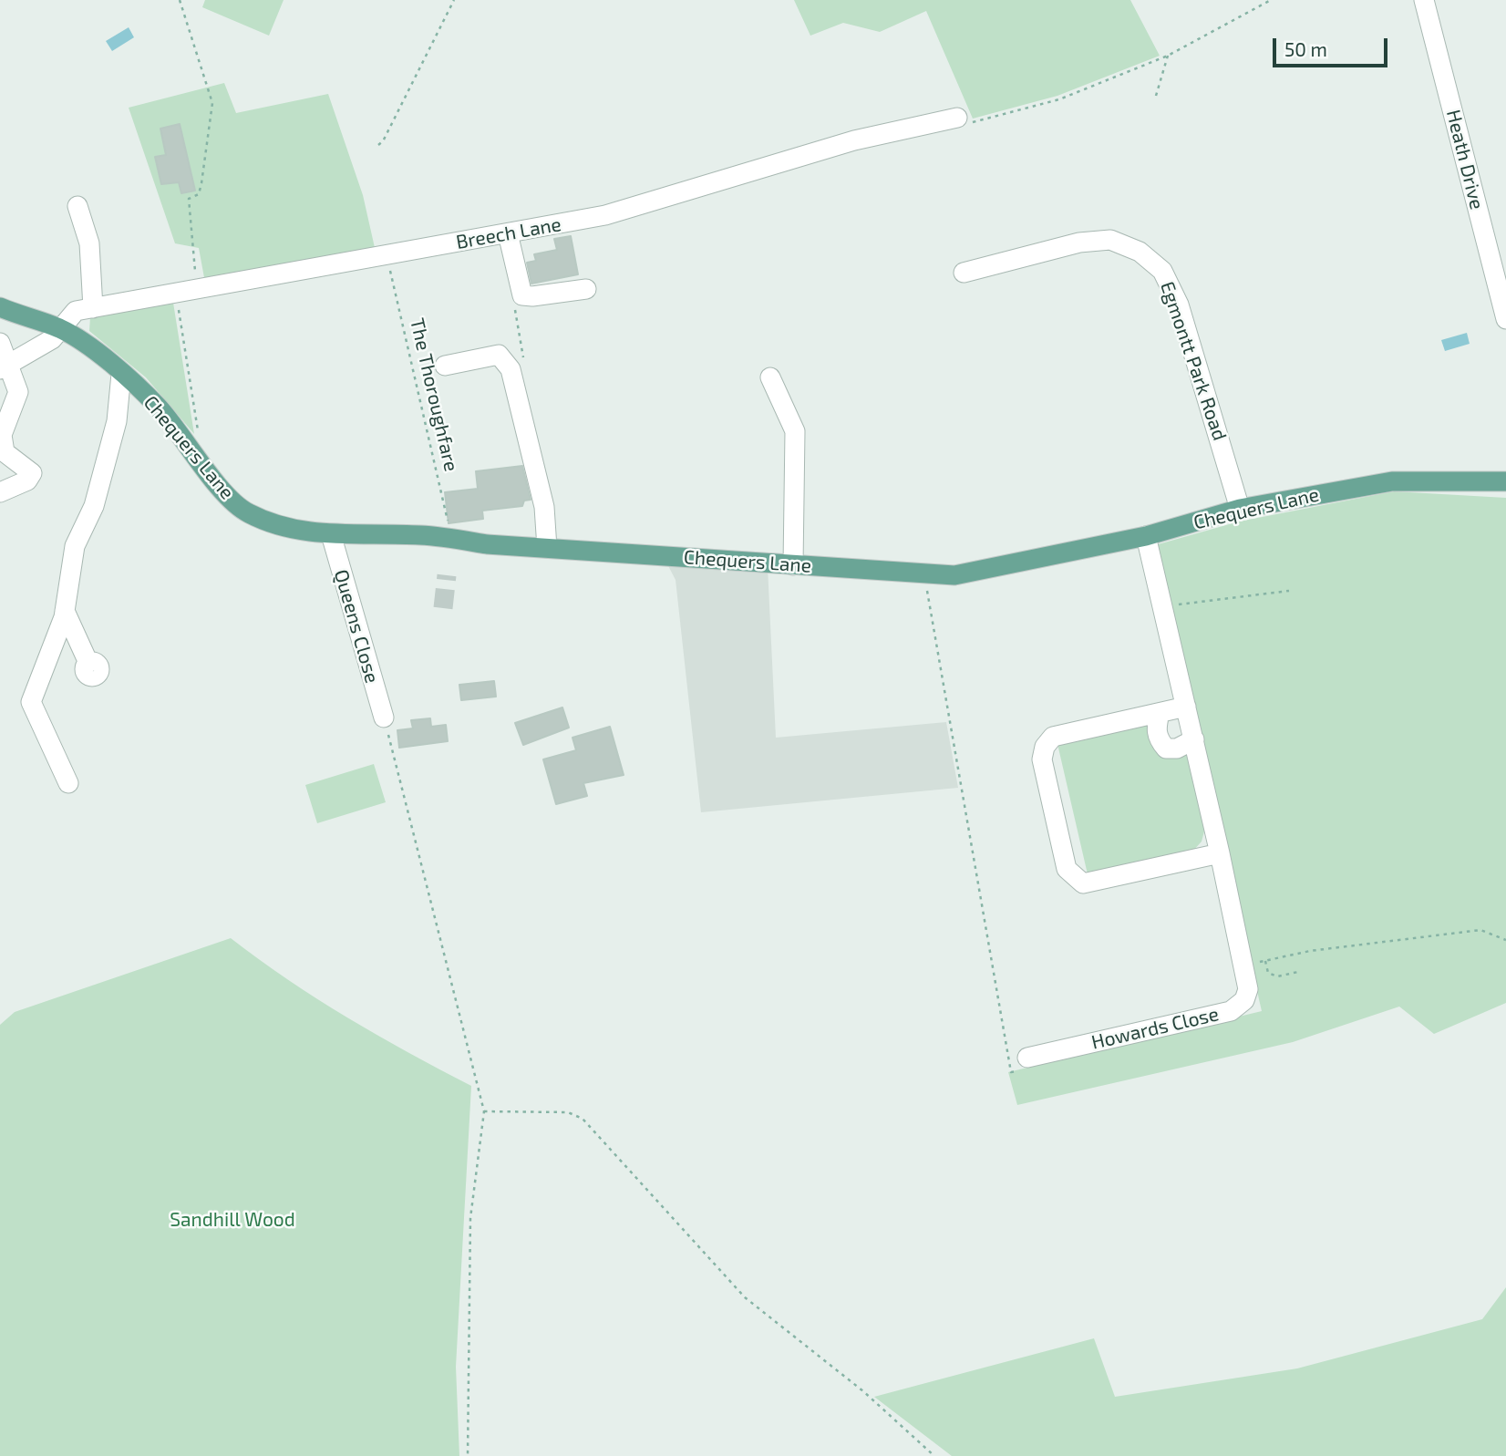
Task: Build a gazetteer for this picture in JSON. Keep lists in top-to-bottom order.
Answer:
{
  "streets": {
    "main road": ["Chequers Lane"],
    "street": [
      "Heath Drive",
      "Breech Lane",
      "Egmontt Park Road",
      "Queens Close",
      "Howards Close"
    ],
    "path": ["The Thoroughfare"]
  },
  "crossings": [
    ["Breech Lane", "The Thoroughfare"],
    ["Breech Lane", "Chequers Lane"],
    ["Egmontt Park Road", "Chequers Lane"],
    ["The Thoroughfare", "Chequers Lane"],
    ["Chequers Lane", "Queens Close"],
    ["Chequers Lane", "Howards Close"]
  ],
  "parks": ["Sandhill Wood"],
  "scale_bar": "50 m"
}
